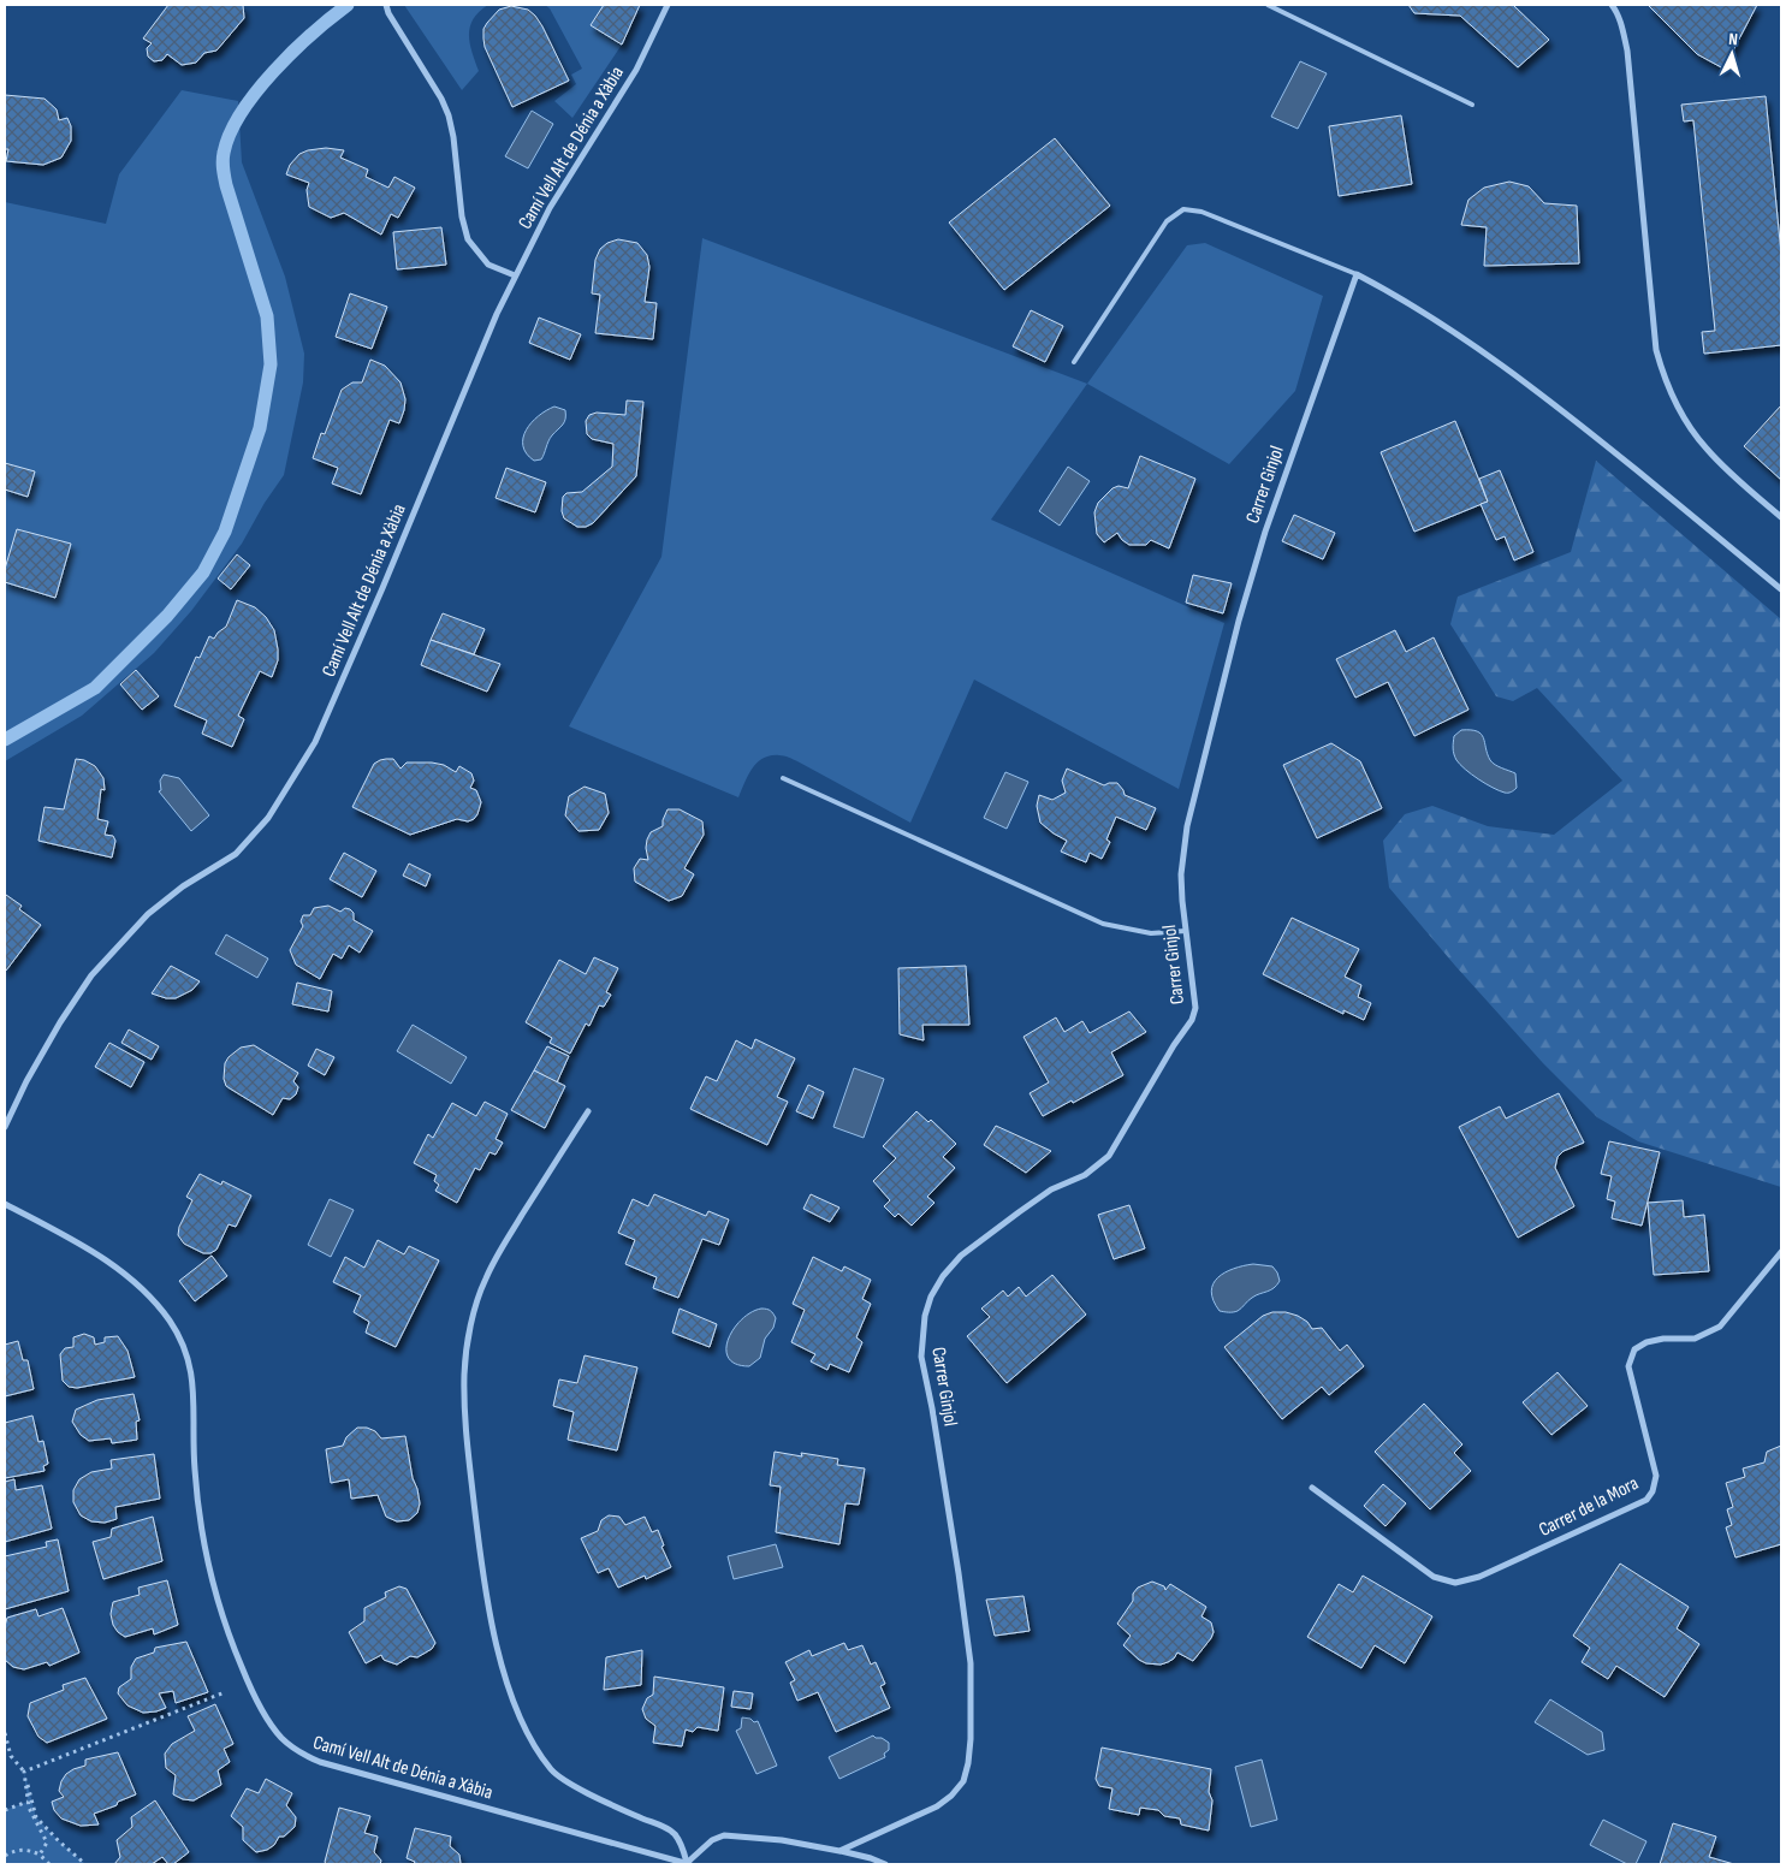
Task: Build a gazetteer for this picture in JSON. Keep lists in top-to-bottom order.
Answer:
{
  "streets": {
    "street": ["Camí Vell Alt de Dénia a Xàbia", "Carrer Ginjol", "Carrer de la Mora"]
  },
  "north": "top"
}
